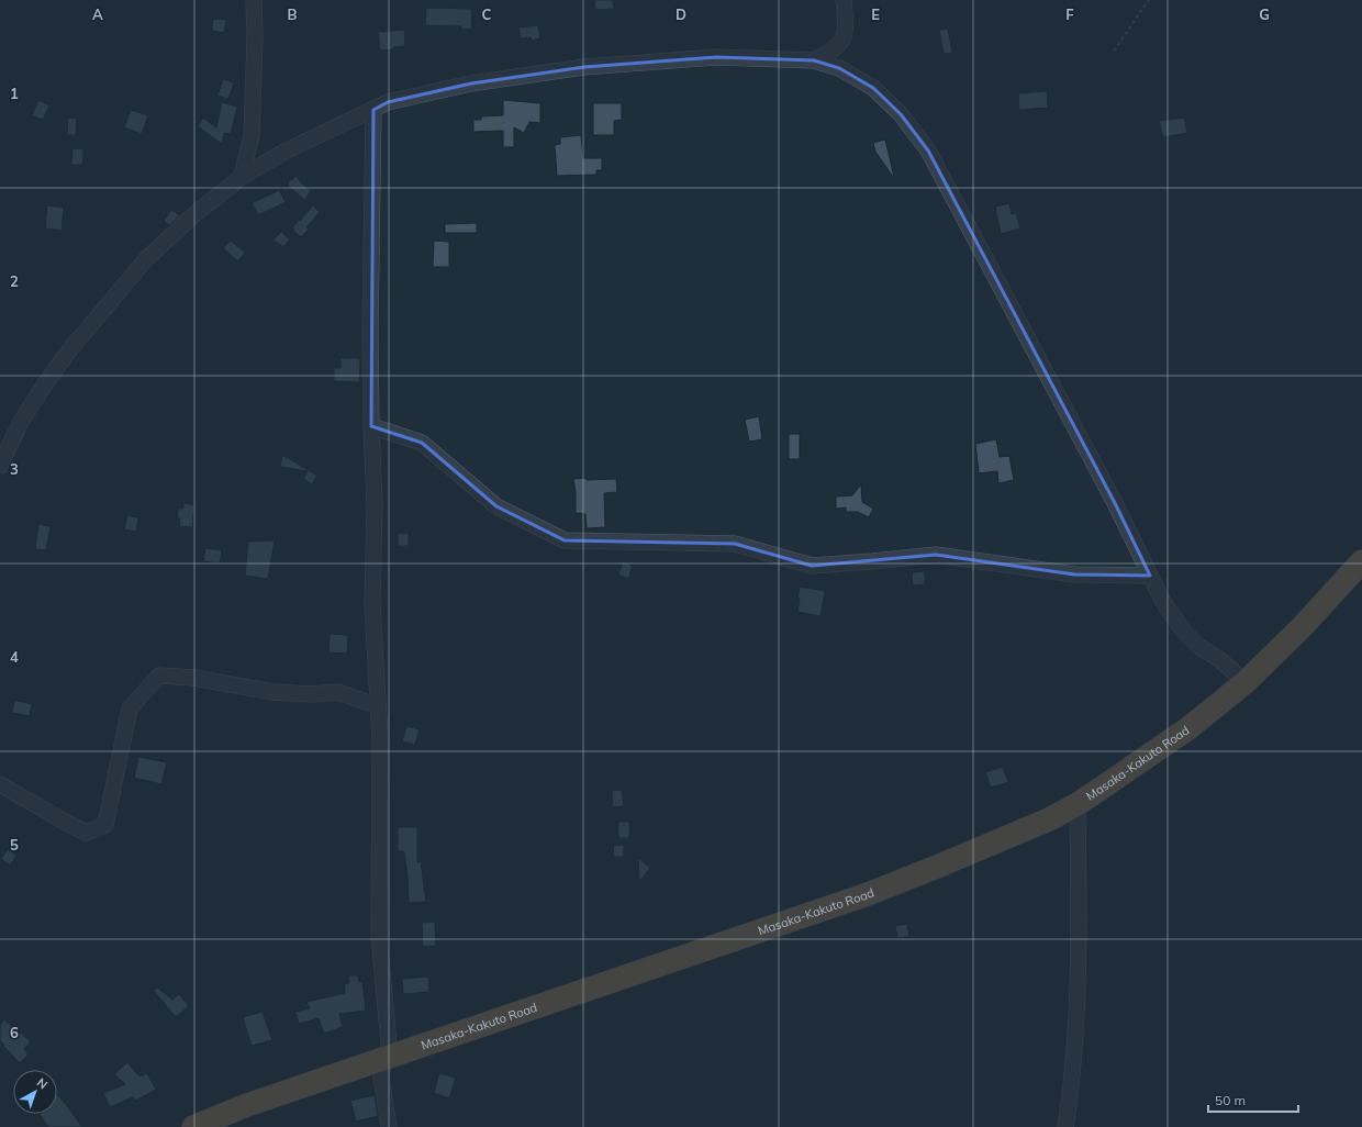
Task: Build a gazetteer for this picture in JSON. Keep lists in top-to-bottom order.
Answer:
{
  "streets": {
    "highway": ["Masaka-Kakuto Road"]
  },
  "scale_bar": "50 m",
  "north": "top right",
  "grid": {
    "columns": [
      "A",
      "B",
      "C",
      "D",
      "E",
      "F",
      "G"
    ],
    "rows": [
      "1",
      "2",
      "3",
      "4",
      "5",
      "6"
    ]
  }
}
